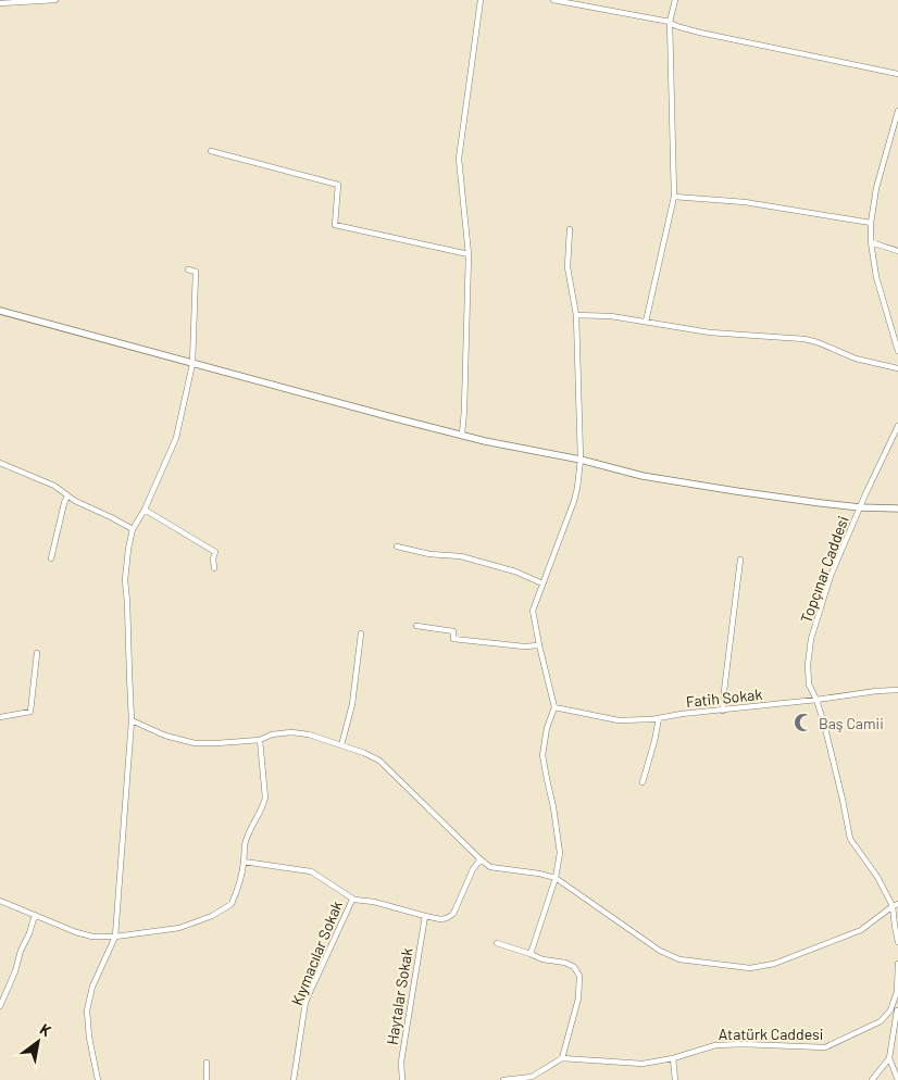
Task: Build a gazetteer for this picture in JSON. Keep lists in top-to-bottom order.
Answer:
{
  "streets": {
    "street": [
      "Topçınar Caddesi",
      "Fatih Sokak",
      "Kıymacılar Sokak",
      "Haytalar Sokak",
      "Atatürk Caddesi"
    ]
  },
  "crossings": [
    ["Topçınar Caddesi", "Fatih Sokak"]
  ],
  "places": {
    "mosque": ["Baş Camii"]
  },
  "north": "top right"
}
